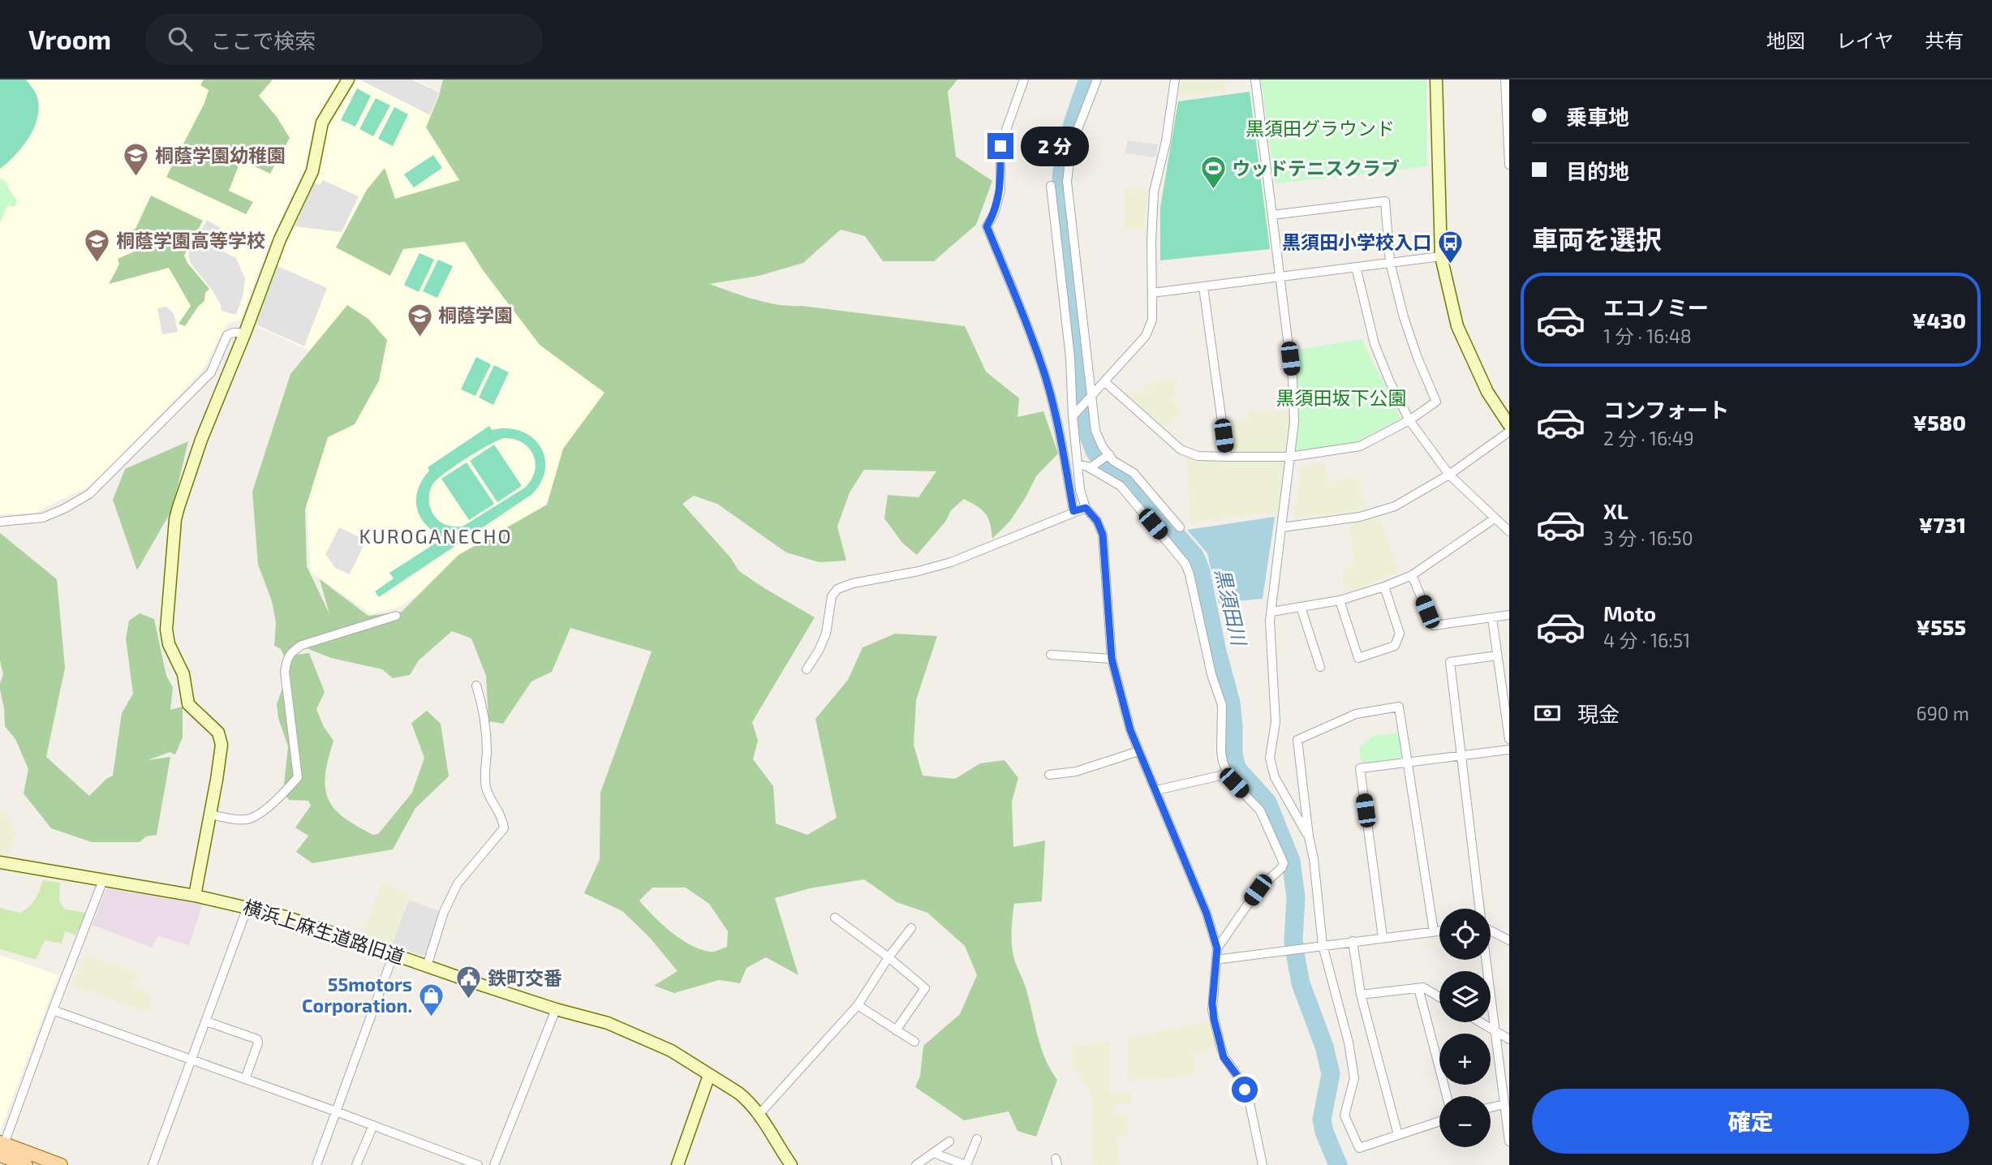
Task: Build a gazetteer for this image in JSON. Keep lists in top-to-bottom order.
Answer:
{
  "streets": {
    "street": ["横浜上麻生道路旧道"]
  },
  "districts": ["KUROGANECHO"],
  "water": ["黒須田川"],
  "parks": ["黒須田グラウンド", "黒須田坂下公園"],
  "places": {
    "school or university": ["桐蔭学園幼稚園", "桐蔭学園高等学校", "桐蔭学園"],
    "sports": ["ウッドテニスクラブ"],
    "bus stop": ["黒須田小学校入口"],
    "public building": ["鉄町交番"],
    "shop": ["55motors Corporation."]
  },
  "page": {
    "header": "Vroom",
    "search": "ここで検索",
    "nav": ["地図", "レイヤ", "共有"],
    "banner": ["乗車地", "目的地"],
    "bubble": "2 分",
    "heading": "車両を選択",
    "list": [
      {
        "name": "エコノミー",
        "note": "1 分 · 16:48",
        "value": "¥430"
      },
      {
        "name": "コンフォート",
        "note": "2 分 · 16:49",
        "value": "¥580"
      },
      {
        "name": "XL",
        "note": "3 分 · 16:50",
        "value": "¥731"
      },
      {
        "name": "Moto",
        "note": "4 分 · 16:51",
        "value": "¥555"
      }
    ],
    "pay": ["現金", "690 m"],
    "map_buttons": ["+", "−"],
    "buttons": "確定"
  }
}
